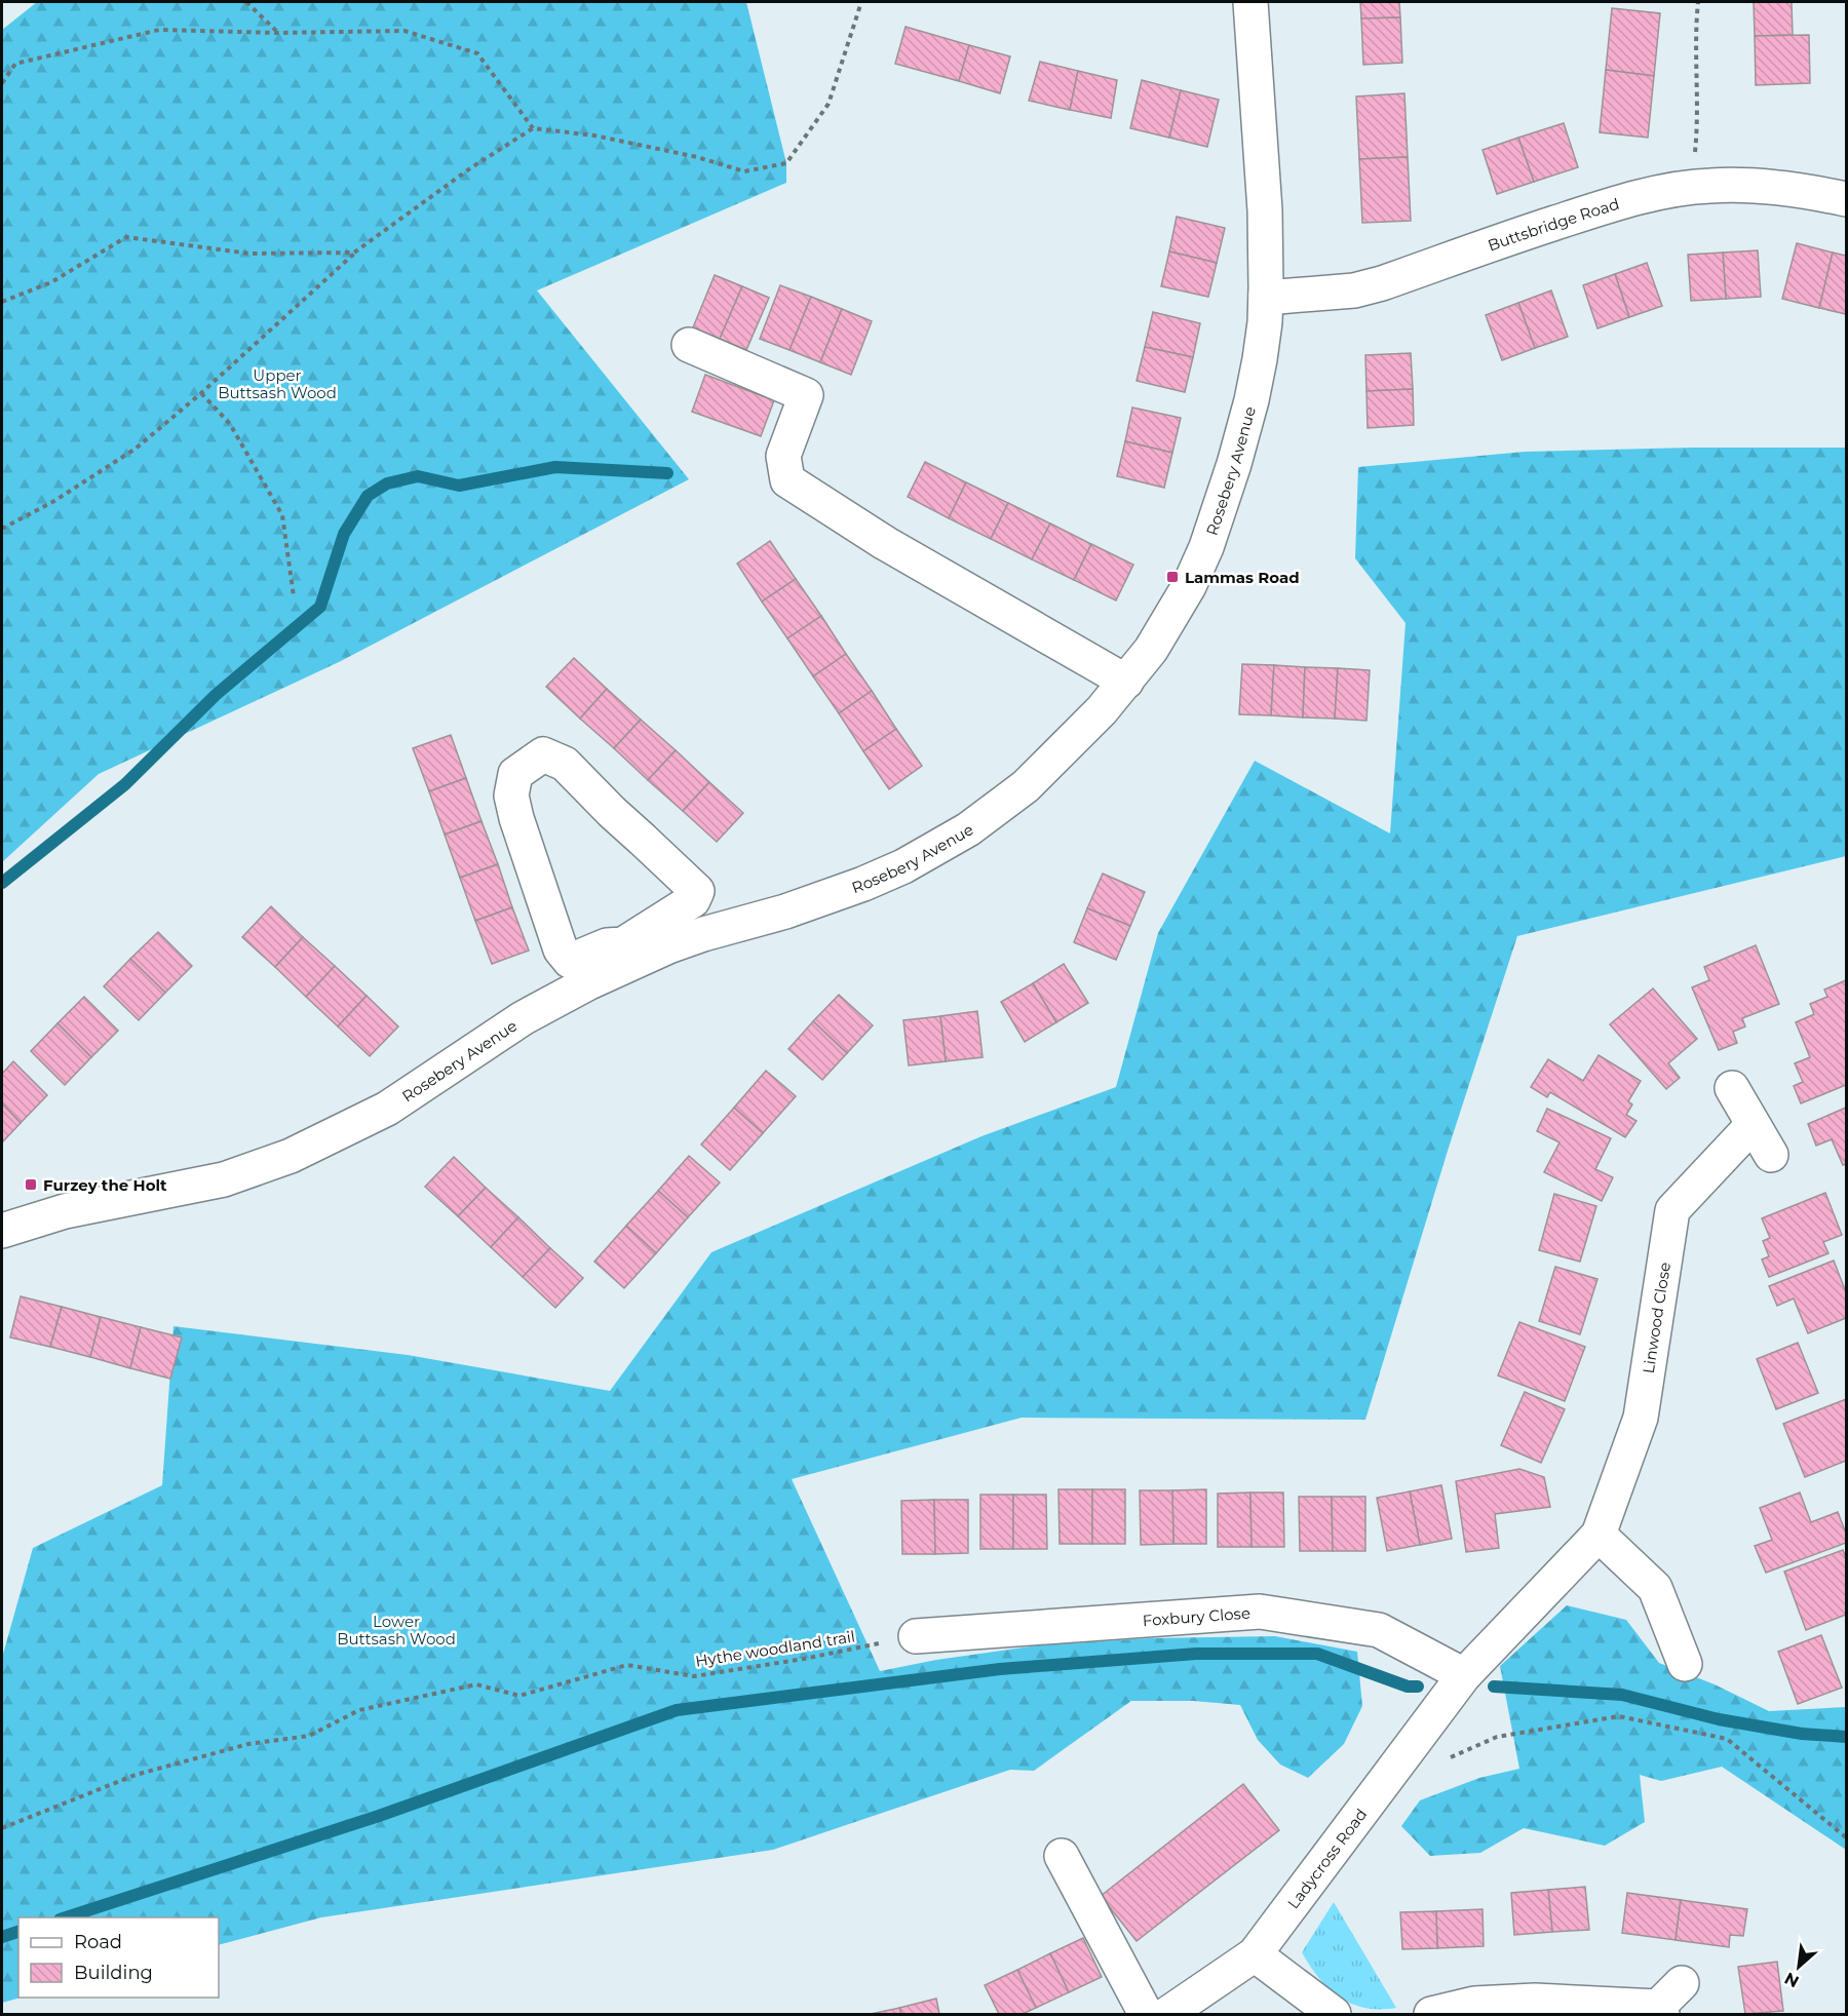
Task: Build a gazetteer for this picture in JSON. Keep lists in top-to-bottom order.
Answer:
{
  "streets": {
    "street": [
      "Buttsbridge Road",
      "Rosebery Avenue",
      "Linwood Close",
      "Foxbury Close",
      "Ladycross Road"
    ],
    "path": ["Hythe woodland trail"]
  },
  "crossings": [
    ["Buttsbridge Road", "Rosebery Avenue"],
    ["Linwood Close", "Foxbury Close"],
    ["Linwood Close", "Ladycross Road"],
    ["Foxbury Close", "Hythe woodland trail"],
    ["Foxbury Close", "Ladycross Road"]
  ],
  "parks": ["Upper Buttsash Wood", "Lower Buttsash Wood"],
  "places": {
    "transit": ["Lammas Road", "Furzey the Holt"]
  },
  "legend": ["Road", "Building"],
  "north": "bottom left"
}
